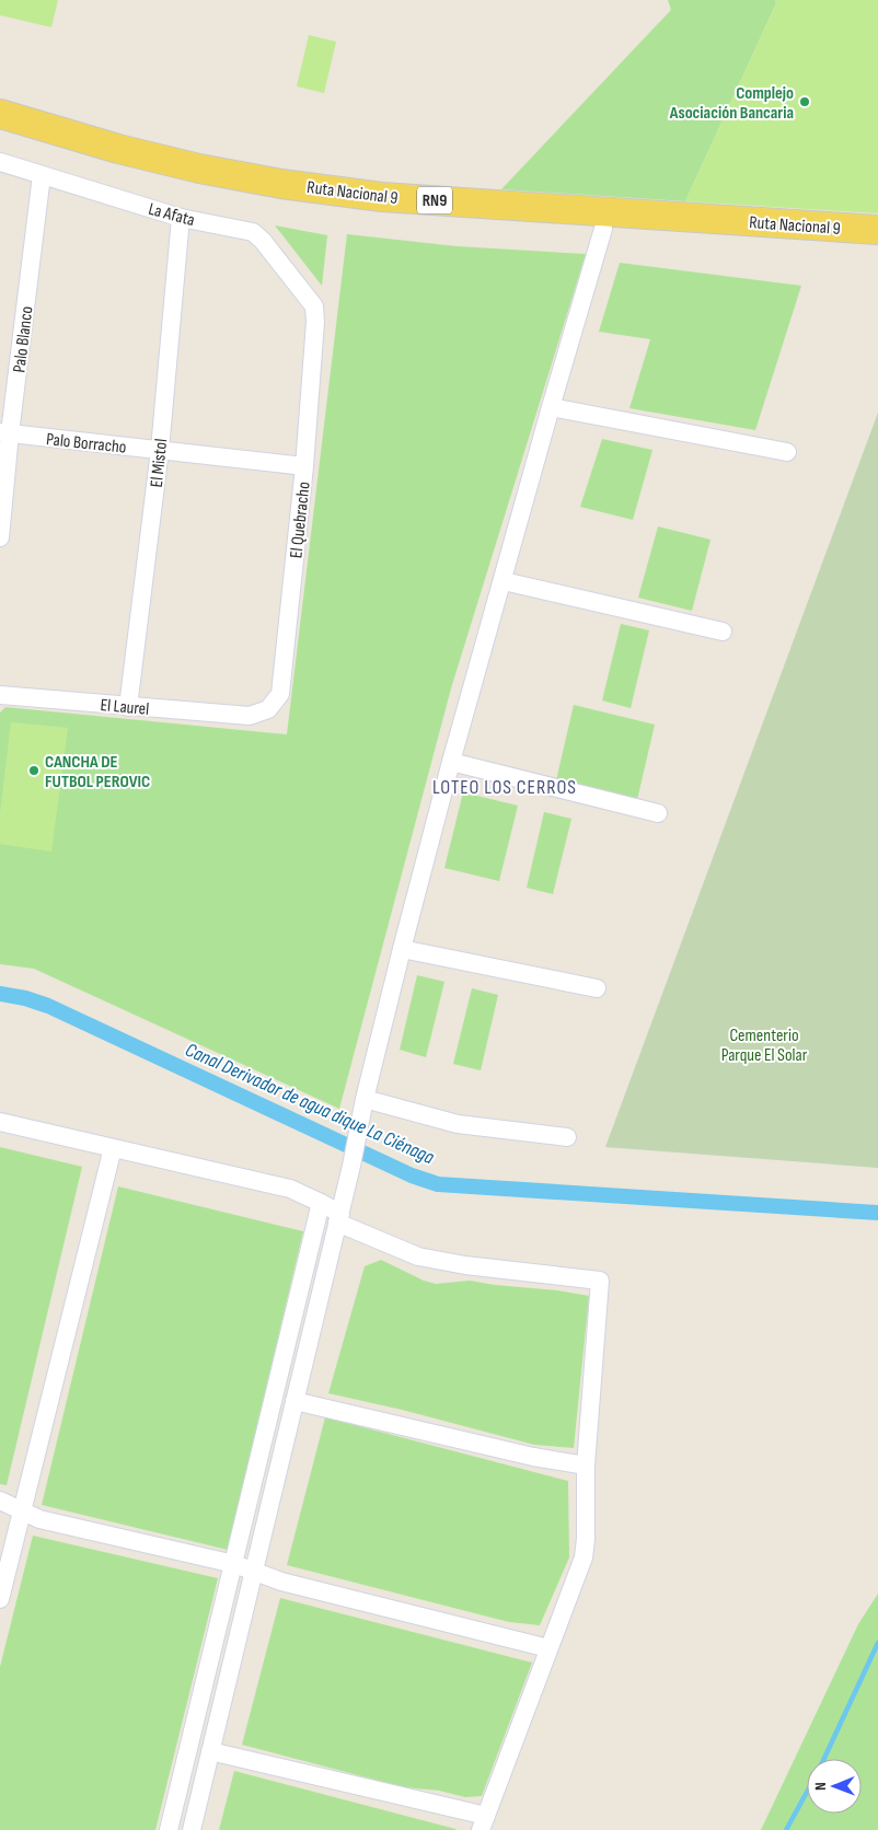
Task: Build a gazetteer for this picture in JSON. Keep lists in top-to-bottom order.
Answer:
{
  "streets": {
    "main road": ["Ruta Nacional 9", "RN9"],
    "street": [
      "La Afata",
      "Palo Blanco",
      "Palo Borracho",
      "El Mistol",
      "El Quebracho",
      "El Laurel"
    ]
  },
  "crossings": [
    ["La Afata", "Palo Blanco"],
    ["La Afata", "El Mistol"],
    ["La Afata", "El Quebracho"],
    ["Palo Blanco", "Palo Borracho"],
    ["Palo Borracho", "El Mistol"],
    ["Palo Borracho", "El Quebracho"],
    ["El Mistol", "El Laurel"],
    ["El Quebracho", "El Laurel"]
  ],
  "districts": ["LOTEO LOS CERROS"],
  "water": ["Canal Derivador de agua dique La Ciénaga"],
  "parks": ["Cementerio Parque El Solar"],
  "places": ["Complejo Asociación Bancaria", "CANCHA DE FUTBOL PEROVIC"],
  "north": "left"
}
